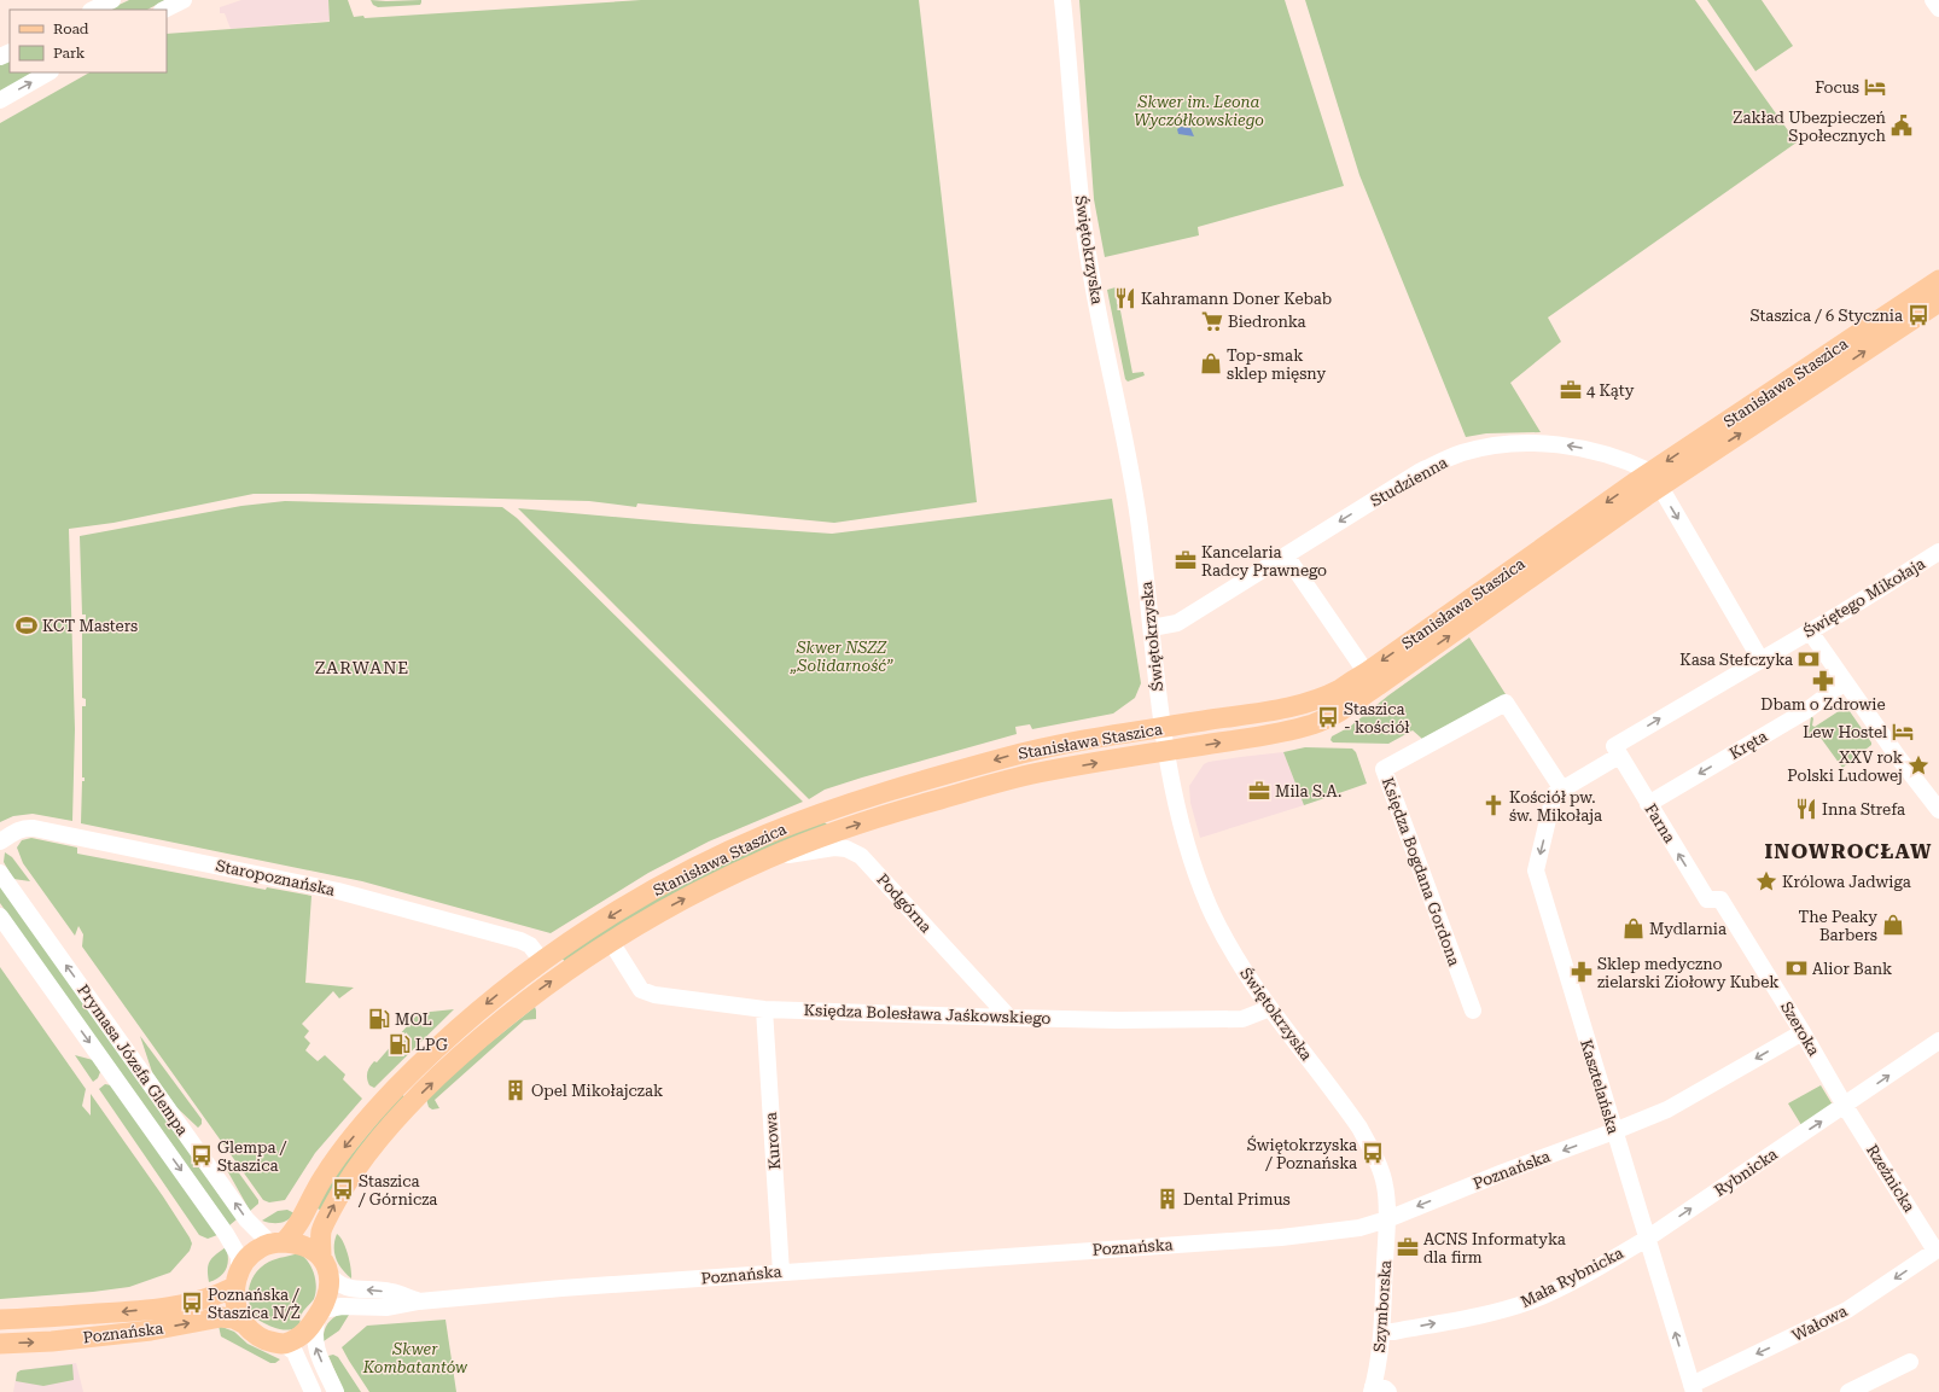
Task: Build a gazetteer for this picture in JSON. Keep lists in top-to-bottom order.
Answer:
{
  "streets": {
    "main road": ["Stanisława Staszica", "Poznańska"],
    "street": [
      "Świętokrzyska",
      "Studzienna",
      "Świętego Mikołaja",
      "Kręta",
      "Farna",
      "Księdza Bogdana Gordona",
      "Staropoznańska",
      "Podgórna",
      "Księdza Bolesława Jaśkowskiego",
      "Szeroka",
      "Prymasa Józefa Glempa",
      "Kasztelańska",
      "Kurowa",
      "Rybnicka",
      "Rzeźnicka",
      "Mała Rybnicka",
      "Szymborska",
      "Wałowa"
    ]
  },
  "crossings": [
    ["Świętokrzyska", "Stanisława Staszica"],
    ["Świętokrzyska", "Studzienna"],
    ["Świętokrzyska", "Księdza Bolesława Jaśkowskiego"],
    ["Świętokrzyska", "Poznańska"],
    ["Świętokrzyska", "Szymborska"],
    ["Stanisława Staszica", "Studzienna"],
    ["Stanisława Staszica", "Staropoznańska"],
    ["Stanisława Staszica", "Podgórna"],
    ["Stanisława Staszica", "Księdza Bolesława Jaśkowskiego"],
    ["Stanisława Staszica", "Prymasa Józefa Glempa"],
    ["Stanisława Staszica", "Poznańska"],
    ["Świętego Mikołaja", "Farna"],
    ["Świętego Mikołaja", "Księdza Bogdana Gordona"],
    ["Świętego Mikołaja", "Kasztelańska"],
    ["Kręta", "Farna"],
    ["Farna", "Szeroka"],
    ["Księdza Bogdana Gordona", "Kasztelańska"],
    ["Podgórna", "Księdza Bolesława Jaśkowskiego"],
    ["Księdza Bolesława Jaśkowskiego", "Kurowa"],
    ["Szeroka", "Poznańska"],
    ["Szeroka", "Rybnicka"],
    ["Szeroka", "Rzeźnicka"],
    ["Prymasa Józefa Glempa", "Poznańska"],
    ["Kasztelańska", "Poznańska"],
    ["Kasztelańska", "Rybnicka"],
    ["Kasztelańska", "Mała Rybnicka"],
    ["Kasztelańska", "Wałowa"],
    ["Kurowa", "Poznańska"],
    ["Poznańska", "Szymborska"],
    ["Rybnicka", "Rzeźnicka"],
    ["Rybnicka", "Mała Rybnicka"],
    ["Rzeźnicka", "Wałowa"],
    ["Mała Rybnicka", "Szymborska"]
  ],
  "one_way": [
    "Studzienna",
    "Świętego Mikołaja",
    "Kręta",
    "Farna",
    "Rybnicka",
    "Mała Rybnicka",
    "Wałowa"
  ],
  "districts": ["ZARWANE", "INOWROCŁAW"],
  "parks": ["Skwer im. Leona Wyczółkowskiego", "Skwer NSZZ „Solidarność”", "Skwer Kombatantów"],
  "places": {
    "hotel": ["Focus", "Lew Hostel"],
    "public building": ["Zakład Ubezpieczeń Społecznych"],
    "restaurant": ["Kahramann Doner Kebab", "Inna Strefa"],
    "bus stop": [
      "Staszica / 6 Stycznia",
      "Staszica - kościół",
      "Świętokrzyska / Poznańska",
      "Glempa / Staszica",
      "Staszica / Górnicza",
      "Poznańska / Staszica N/Ż"
    ],
    "supermarket": ["Biedronka"],
    "shop": ["Top-smak sklep mięsny", "The Peaky Barbers", "Mydlarnia"],
    "office": [
      "4 Kąty",
      "Kancelaria Radcy Prawnego",
      "Mila S.A.",
      "ACNS Informatyka dla firm"
    ],
    "sports": ["KCT Masters"],
    "bank": ["Kasa Stefczyka", "Alior Bank"],
    "pharmacy": ["Dbam o Zdrowie", "Sklep medyczno zielarski Ziołowy Kubek"],
    "place": ["XXV rok Polski Ludowej", "Królowa Jadwiga"],
    "church": ["Kościół pw. św. Mikołaja"],
    "fuel station": ["MOL", "LPG"],
    "building": ["Opel Mikołajczak", "Dental Primus"]
  },
  "legend": ["Road", "Park"]
}
